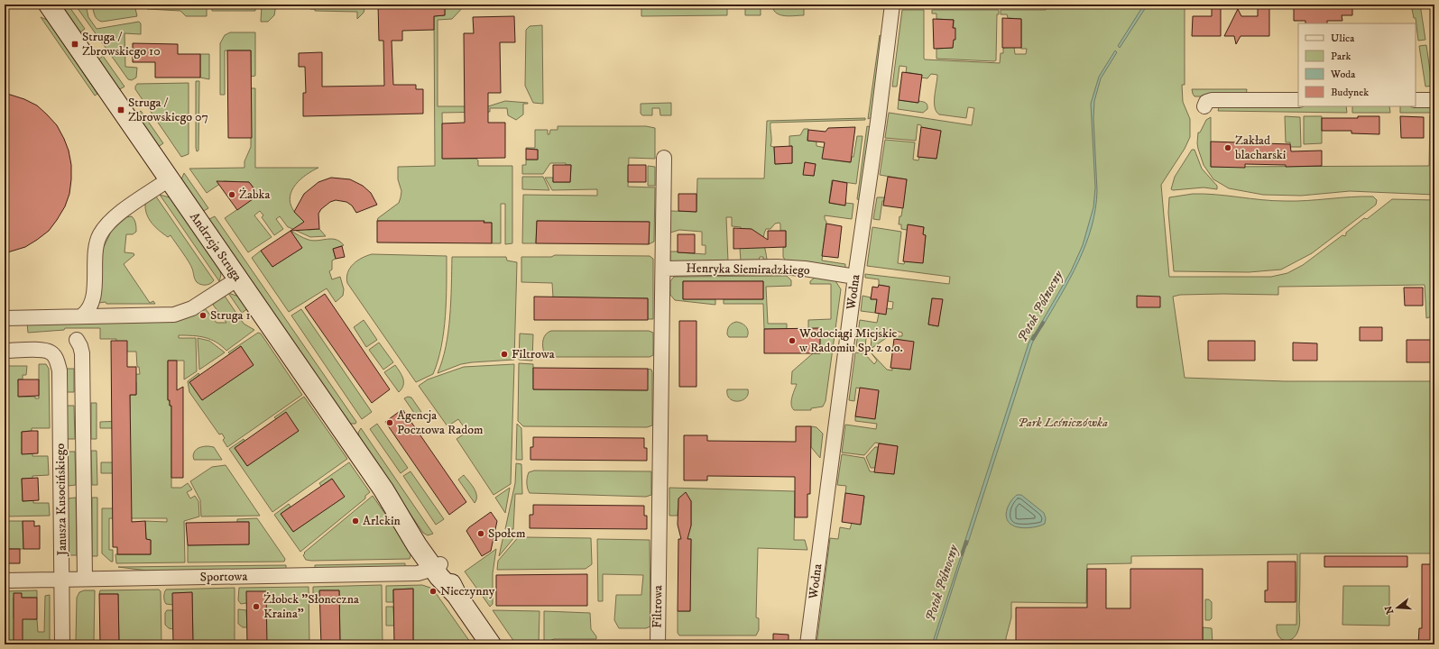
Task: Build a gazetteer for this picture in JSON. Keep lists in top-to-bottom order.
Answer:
{
  "streets": {
    "street": [
      "Andrzeja Struga",
      "Henryka Siemiradzkiego",
      "Wodna",
      "Janusza Kusocińskiego",
      "Sportowa",
      "Filtrowa"
    ]
  },
  "crossings": [
    ["Andrzeja Struga", "Sportowa"],
    ["Henryka Siemiradzkiego", "Wodna"],
    ["Henryka Siemiradzkiego", "Filtrowa"],
    ["Janusza Kusocińskiego", "Sportowa"]
  ],
  "water": ["Potok Północny"],
  "parks": ["Park Leśniczówka"],
  "places": {
    "transit": ["Struga / Zbrowskiego 10", "Struga / Zbrowskiego 07"],
    "other": [
      "Zakład blacharski",
      "Żabka",
      "Struga 1",
      "Wodociągi Miejskie w Radomiu Sp. z o.o.",
      "Filtrowa",
      "Agencja Pocztowa Radom",
      "Arlekin",
      "Społem",
      "Nieczynny",
      "Żłobek \"Słoneczna Kraina\""
    ]
  },
  "legend": [
    "Ulica",
    "Park",
    "Woda",
    "Budynek"
  ],
  "north": "left"
}
